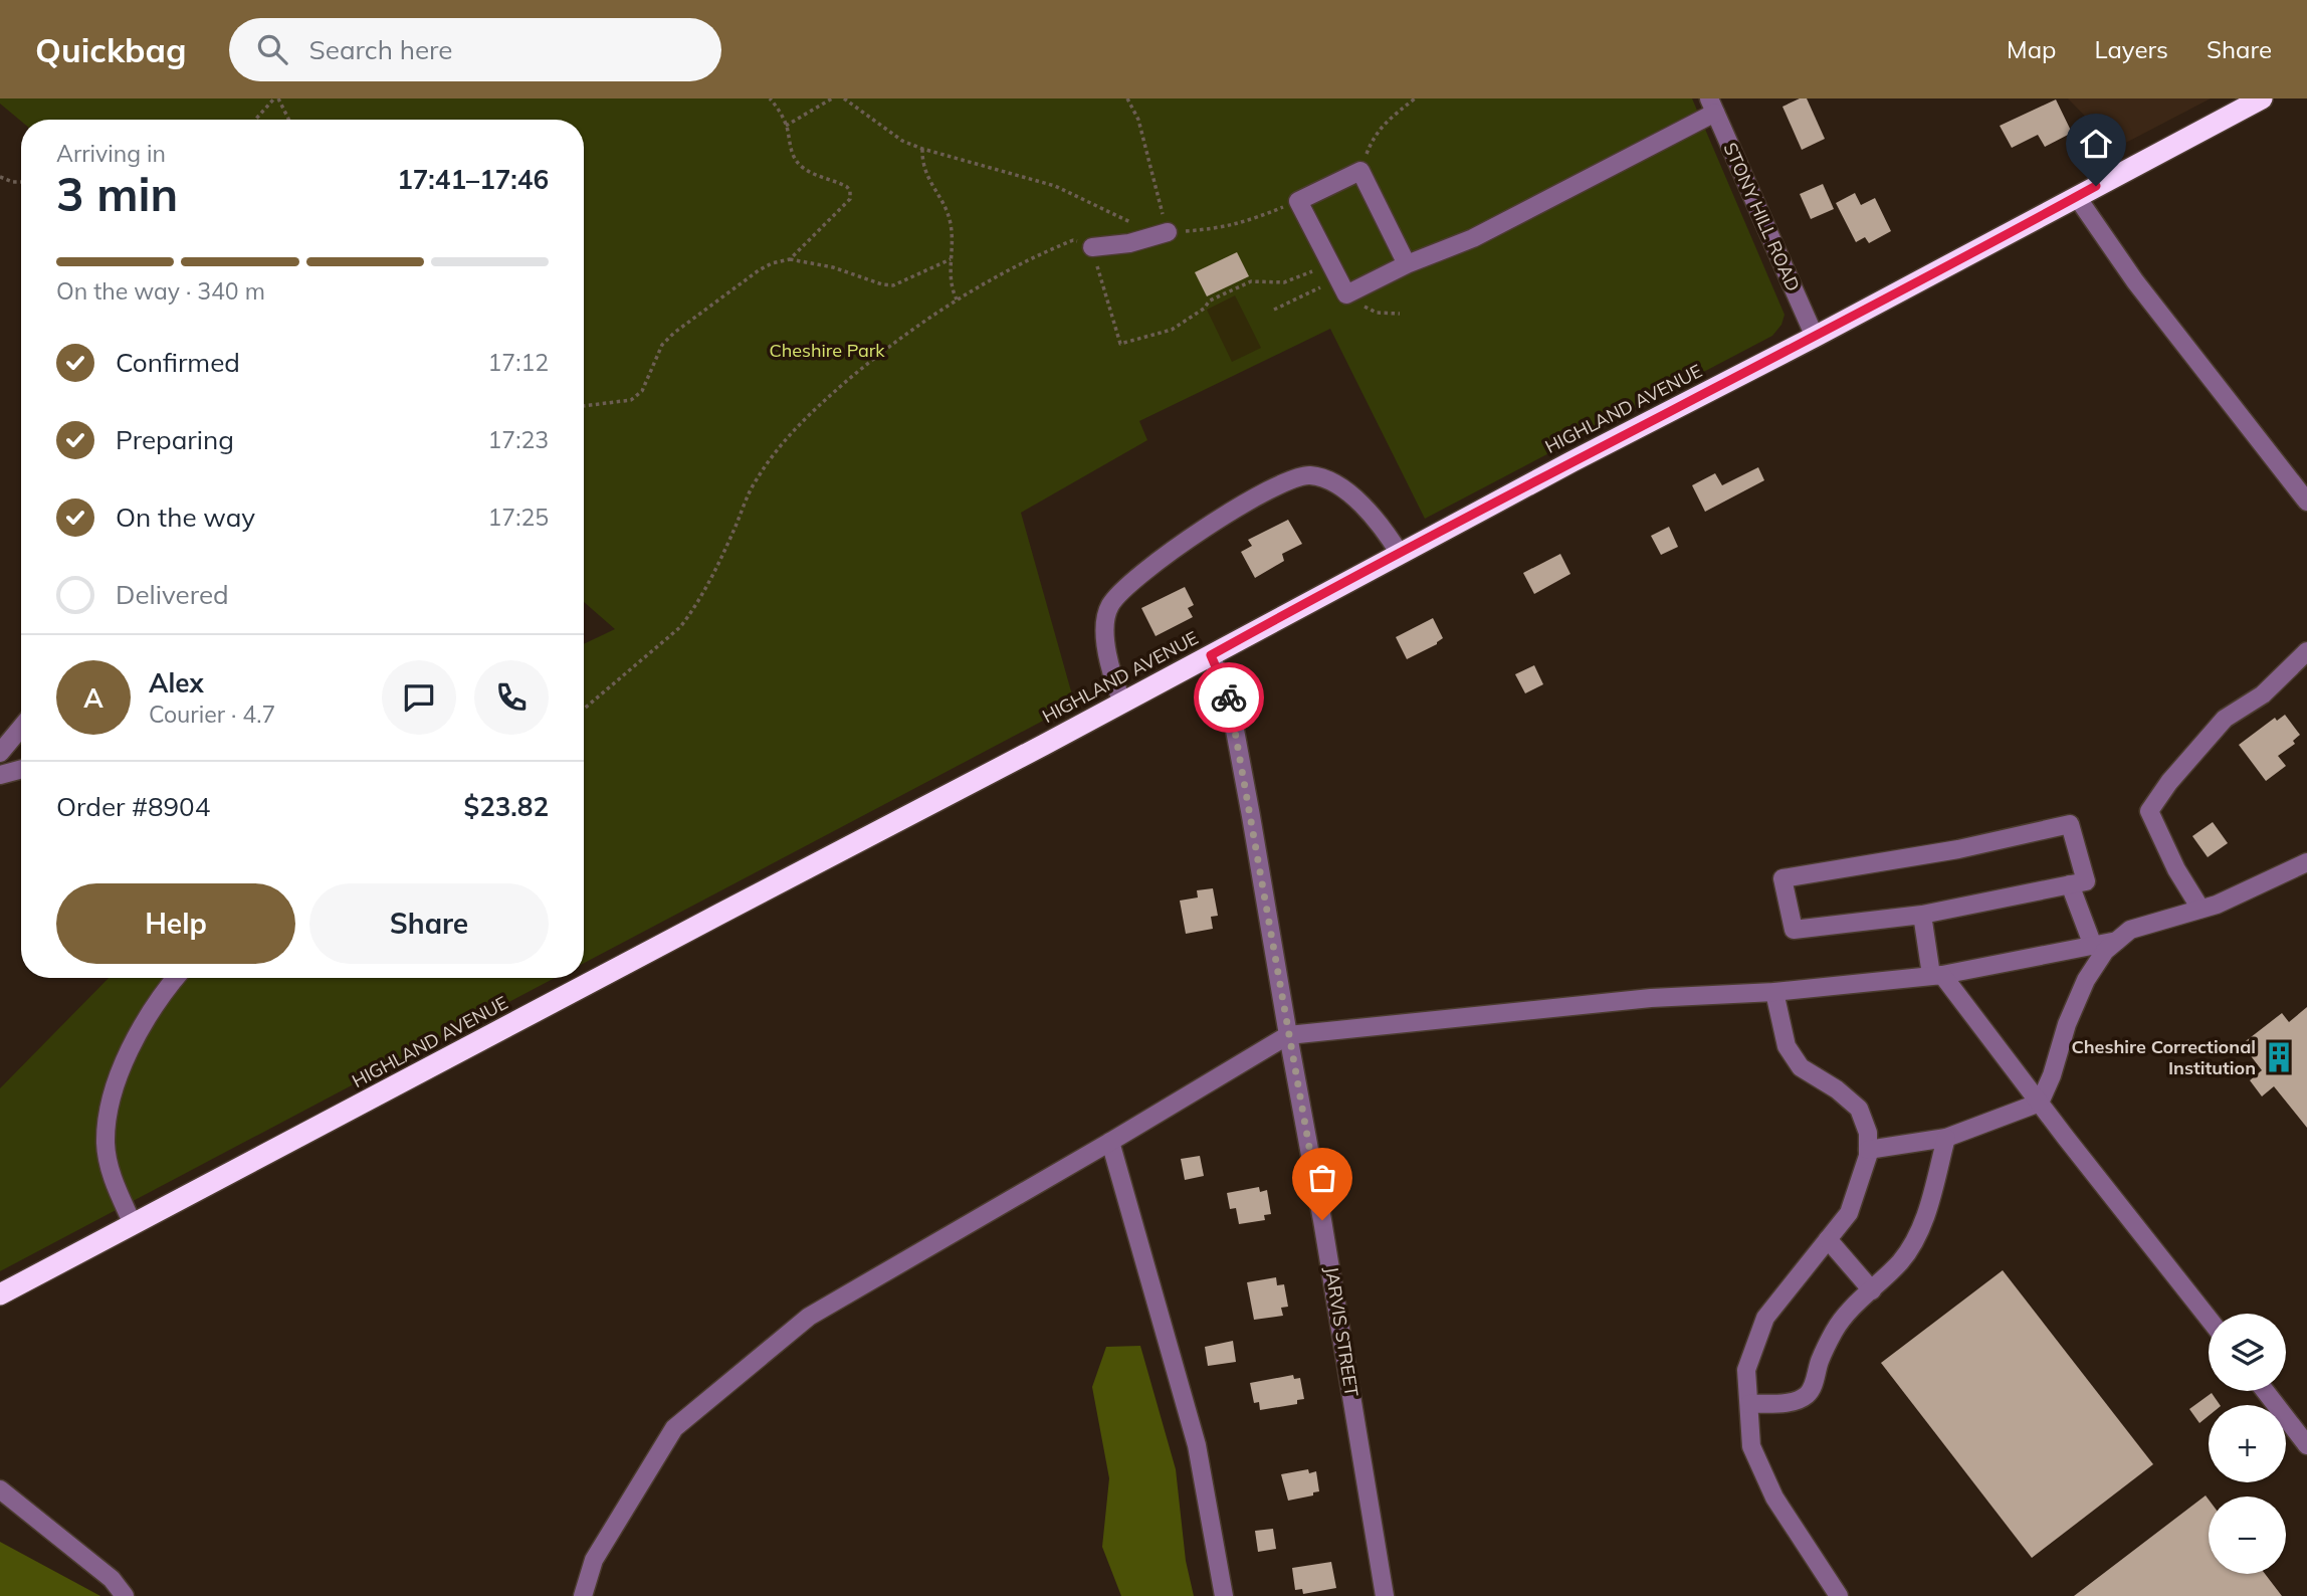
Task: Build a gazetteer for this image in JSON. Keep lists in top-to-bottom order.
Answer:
{
  "streets": {
    "highway": ["HIGHLAND AVENUE"],
    "street": ["STONY HILL ROAD", "JARVIS STREET"]
  },
  "crossings": [
    ["STONY HILL ROAD", "HIGHLAND AVENUE"],
    ["HIGHLAND AVENUE", "JARVIS STREET"]
  ],
  "parks": ["Cheshire Park"],
  "places": {
    "building": ["Cheshire Correctional Institution"]
  },
  "page": {
    "header": "Quickbag",
    "search": "Search here",
    "nav": ["Map", "Layers", "Share"],
    "heading": ["3 min", "Arriving in", "17:41–17:46"],
    "panel": [
      "Alex",
      "Courier · 4.7",
      "Order #8904",
      "$23.82"
    ],
    "bar": "On the way · 340 m",
    "list": [
      ["Confirmed", "17:12"],
      ["Preparing", "17:23"],
      ["On the way", "17:25"],
      "Delivered"
    ],
    "round": "A",
    "buttons": ["Help", "Share"],
    "map_buttons": ["+", "−"]
  }
}
